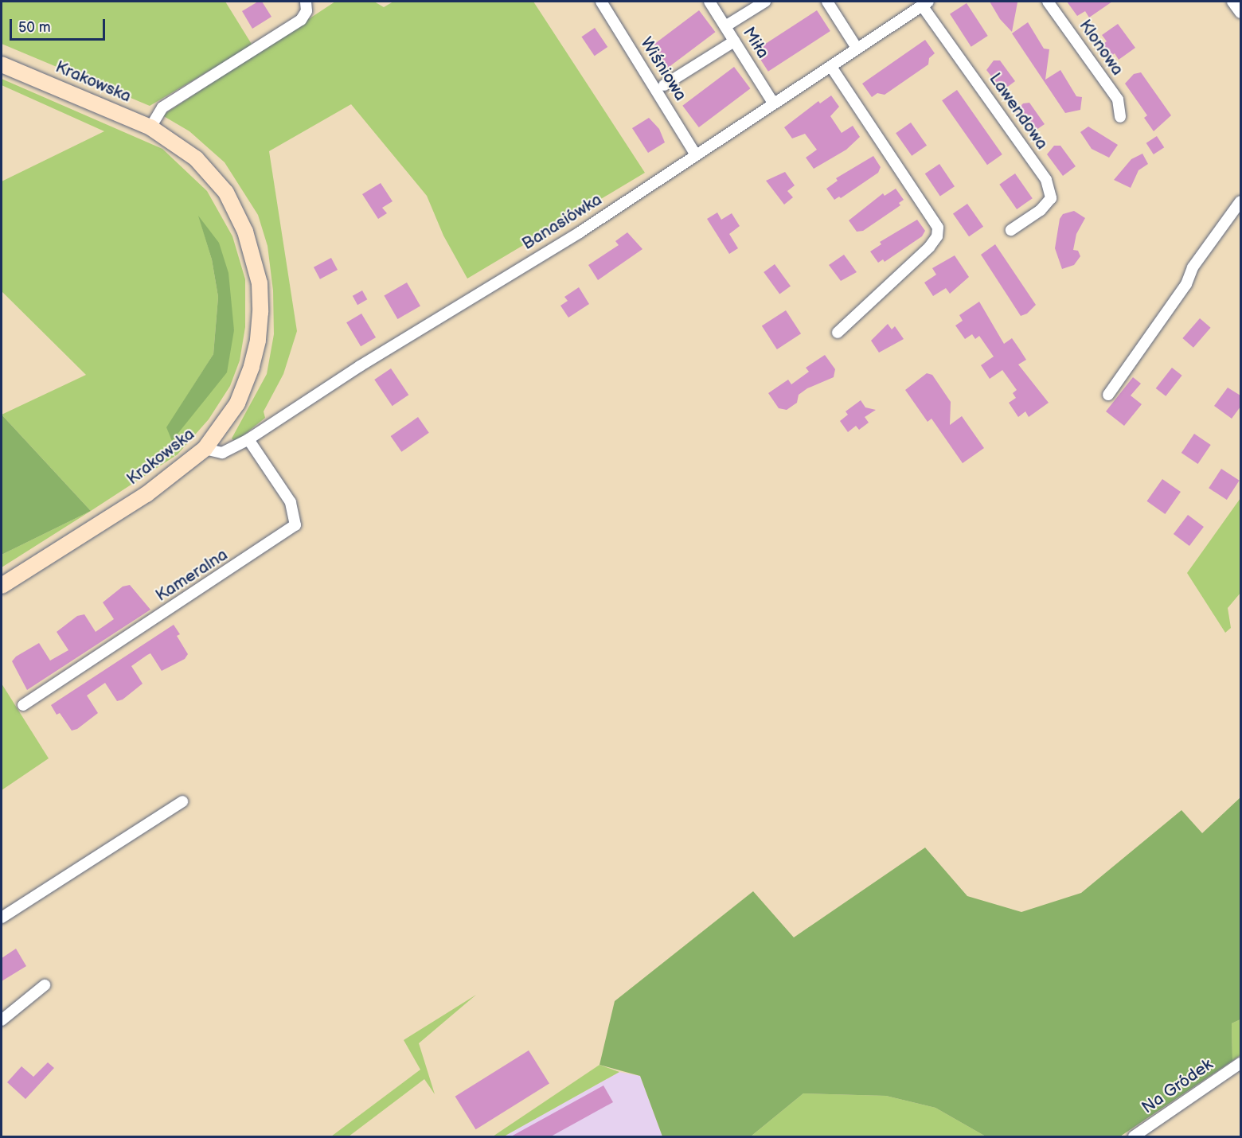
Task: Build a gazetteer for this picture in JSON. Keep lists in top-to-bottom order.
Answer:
{
  "streets": {
    "main road": ["Krakowska"],
    "street": [
      "Miła",
      "Klonowa",
      "Wiśniowa",
      "Lawendowa",
      "Banasiówka",
      "Kameralna",
      "Na Gródek"
    ]
  },
  "crossings": [
    ["Miła", "Banasiówka"],
    ["Wiśniowa", "Banasiówka"],
    ["Krakowska", "Banasiówka"],
    ["Lawendowa", "Banasiówka"],
    ["Banasiówka", "Kameralna"]
  ],
  "scale_bar": "50 m"
}
